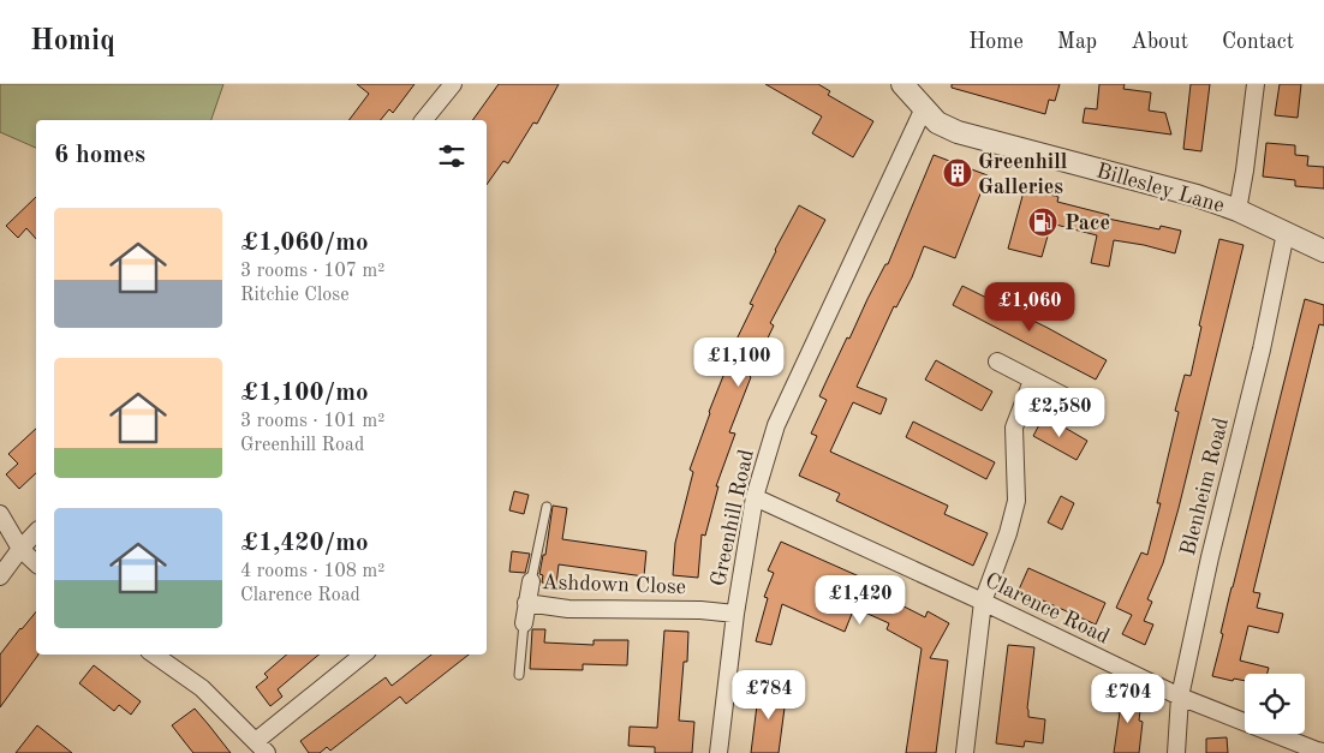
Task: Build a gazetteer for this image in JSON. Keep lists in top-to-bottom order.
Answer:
{
  "streets": {
    "street": [
      "Billesley Lane",
      "Blenheim Road",
      "Greenhill Road",
      "Ashdown Close",
      "Clarence Road"
    ]
  },
  "crossings": [
    ["Billesley Lane", "Blenheim Road"],
    ["Billesley Lane", "Greenhill Road"],
    ["Blenheim Road", "Clarence Road"],
    ["Greenhill Road", "Ashdown Close"],
    ["Greenhill Road", "Clarence Road"]
  ],
  "places": {
    "building": ["Greenhill Galleries"],
    "fuel station": ["Pace"]
  },
  "page": {
    "header": "Homiq",
    "nav": [
      "Home",
      "Map",
      "About",
      "Contact"
    ],
    "heading": "6 homes",
    "list": [
      {
        "name": "£1,060/mo",
        "note": "3 rooms · 107 m² · Ritchie Close"
      },
      {
        "name": "£1,100/mo",
        "note": "3 rooms · 101 m² · Greenhill Road"
      },
      {
        "name": "£1,420/mo",
        "note": "4 rooms · 108 m² · Clarence Road"
      }
    ],
    "price": [
      "£1,060",
      "£1,100",
      "£2,580",
      "£1,420",
      "£784",
      "£704"
    ]
  }
}
